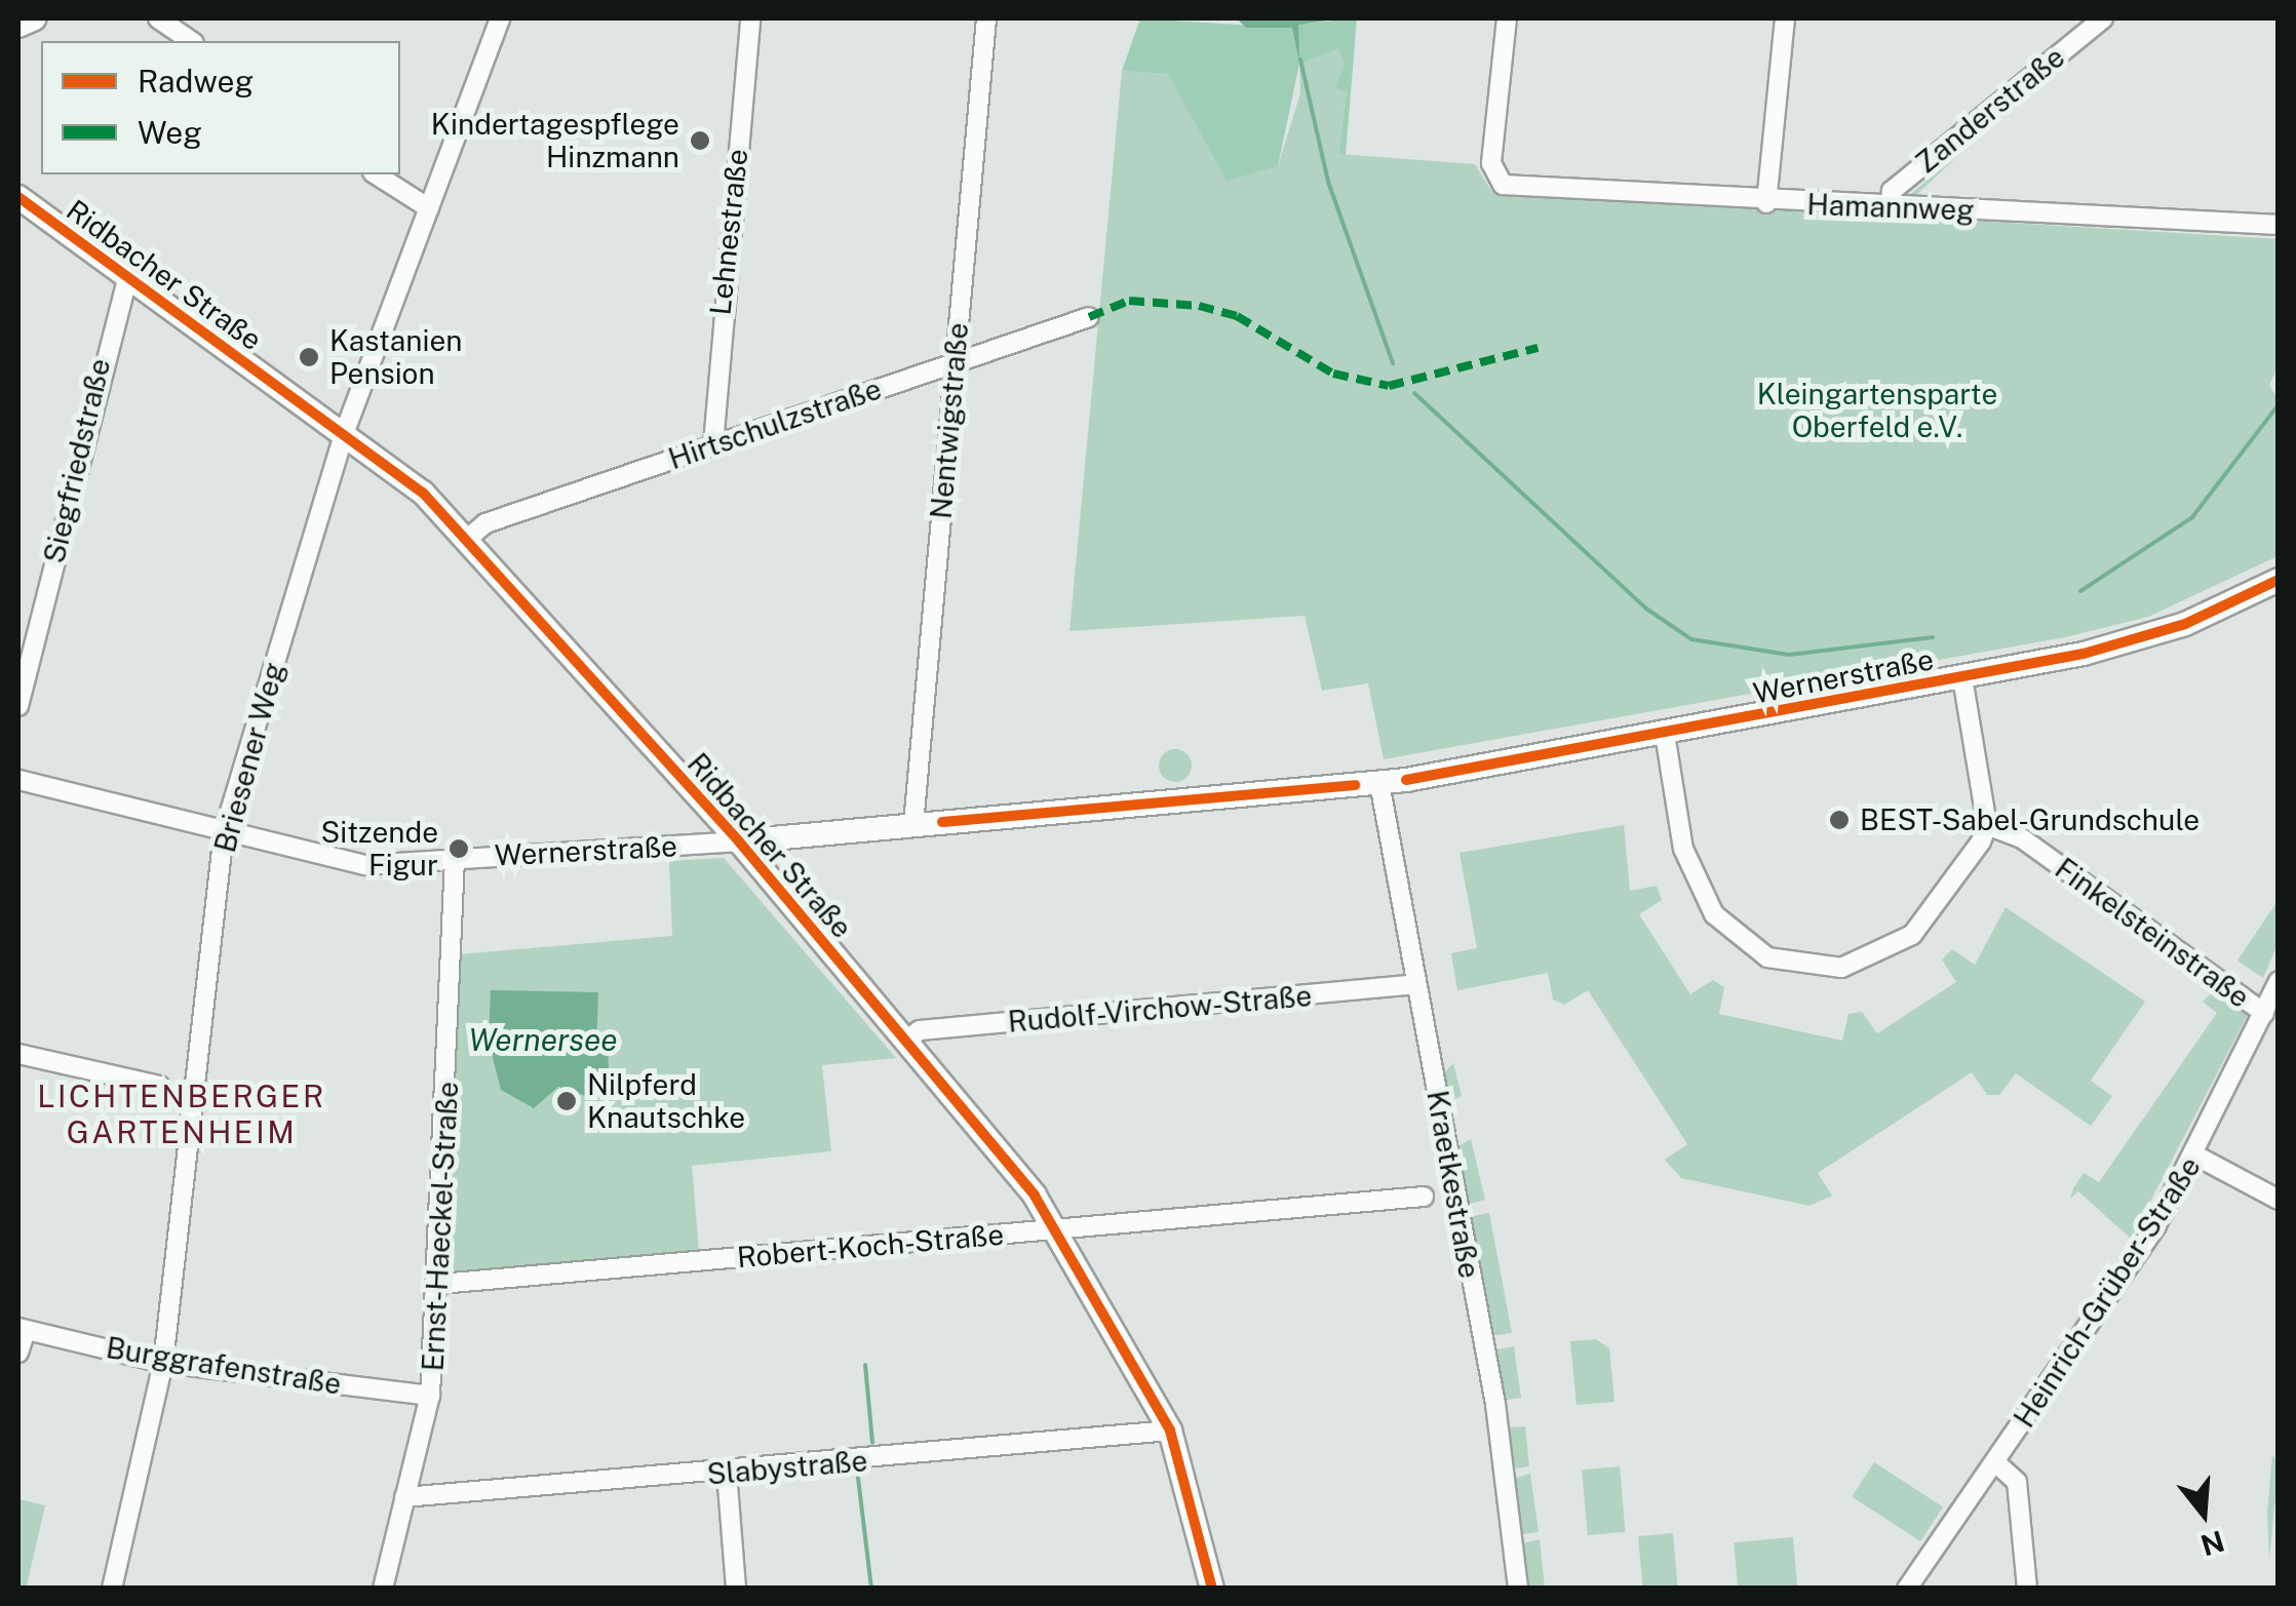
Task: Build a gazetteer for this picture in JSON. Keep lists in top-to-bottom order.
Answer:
{
  "streets": {
    "street": [
      "Zanderstraße",
      "Hamannweg",
      "Lehnestraße",
      "Ridbacher Straße",
      "Nentwigstraße",
      "Hirtschulzstraße",
      "Siegfriedstraße",
      "Wernerstraße",
      "Briesener Weg",
      "Finkelsteinstraße",
      "Rudolf-Virchow-Straße",
      "Kraetkestraße",
      "Ernst-Haeckel-Straße",
      "Robert-Koch-Straße",
      "Heinrich-Grüber-Straße",
      "Burggrafenstraße",
      "Slabystraße"
    ]
  },
  "crossings": [
    ["Zanderstraße", "Hamannweg"],
    ["Lehnestraße", "Hirtschulzstraße"],
    ["Ridbacher Straße", "Hirtschulzstraße"],
    ["Ridbacher Straße", "Siegfriedstraße"],
    ["Ridbacher Straße", "Wernerstraße"],
    ["Ridbacher Straße", "Briesener Weg"],
    ["Ridbacher Straße", "Rudolf-Virchow-Straße"],
    ["Ridbacher Straße", "Robert-Koch-Straße"],
    ["Ridbacher Straße", "Slabystraße"],
    ["Nentwigstraße", "Hirtschulzstraße"],
    ["Nentwigstraße", "Wernerstraße"],
    ["Wernerstraße", "Briesener Weg"],
    ["Wernerstraße", "Kraetkestraße"],
    ["Wernerstraße", "Ernst-Haeckel-Straße"],
    ["Briesener Weg", "Burggrafenstraße"],
    ["Finkelsteinstraße", "Heinrich-Grüber-Straße"],
    ["Rudolf-Virchow-Straße", "Kraetkestraße"],
    ["Ernst-Haeckel-Straße", "Robert-Koch-Straße"],
    ["Ernst-Haeckel-Straße", "Burggrafenstraße"],
    ["Ernst-Haeckel-Straße", "Slabystraße"]
  ],
  "districts": ["LICHTENBERGER GARTENHEIM"],
  "water": ["Wernersee"],
  "parks": ["Kleingartensparte Oberfeld e.V."],
  "places": [
    "Kindertagespflege Hinzmann",
    "Kastanien Pension",
    "BEST-Sabel-Grundschule",
    "Sitzende Figur",
    "Nilpferd Knautschke"
  ],
  "legend": ["Radweg", "Weg"],
  "north": "bottom"
}
